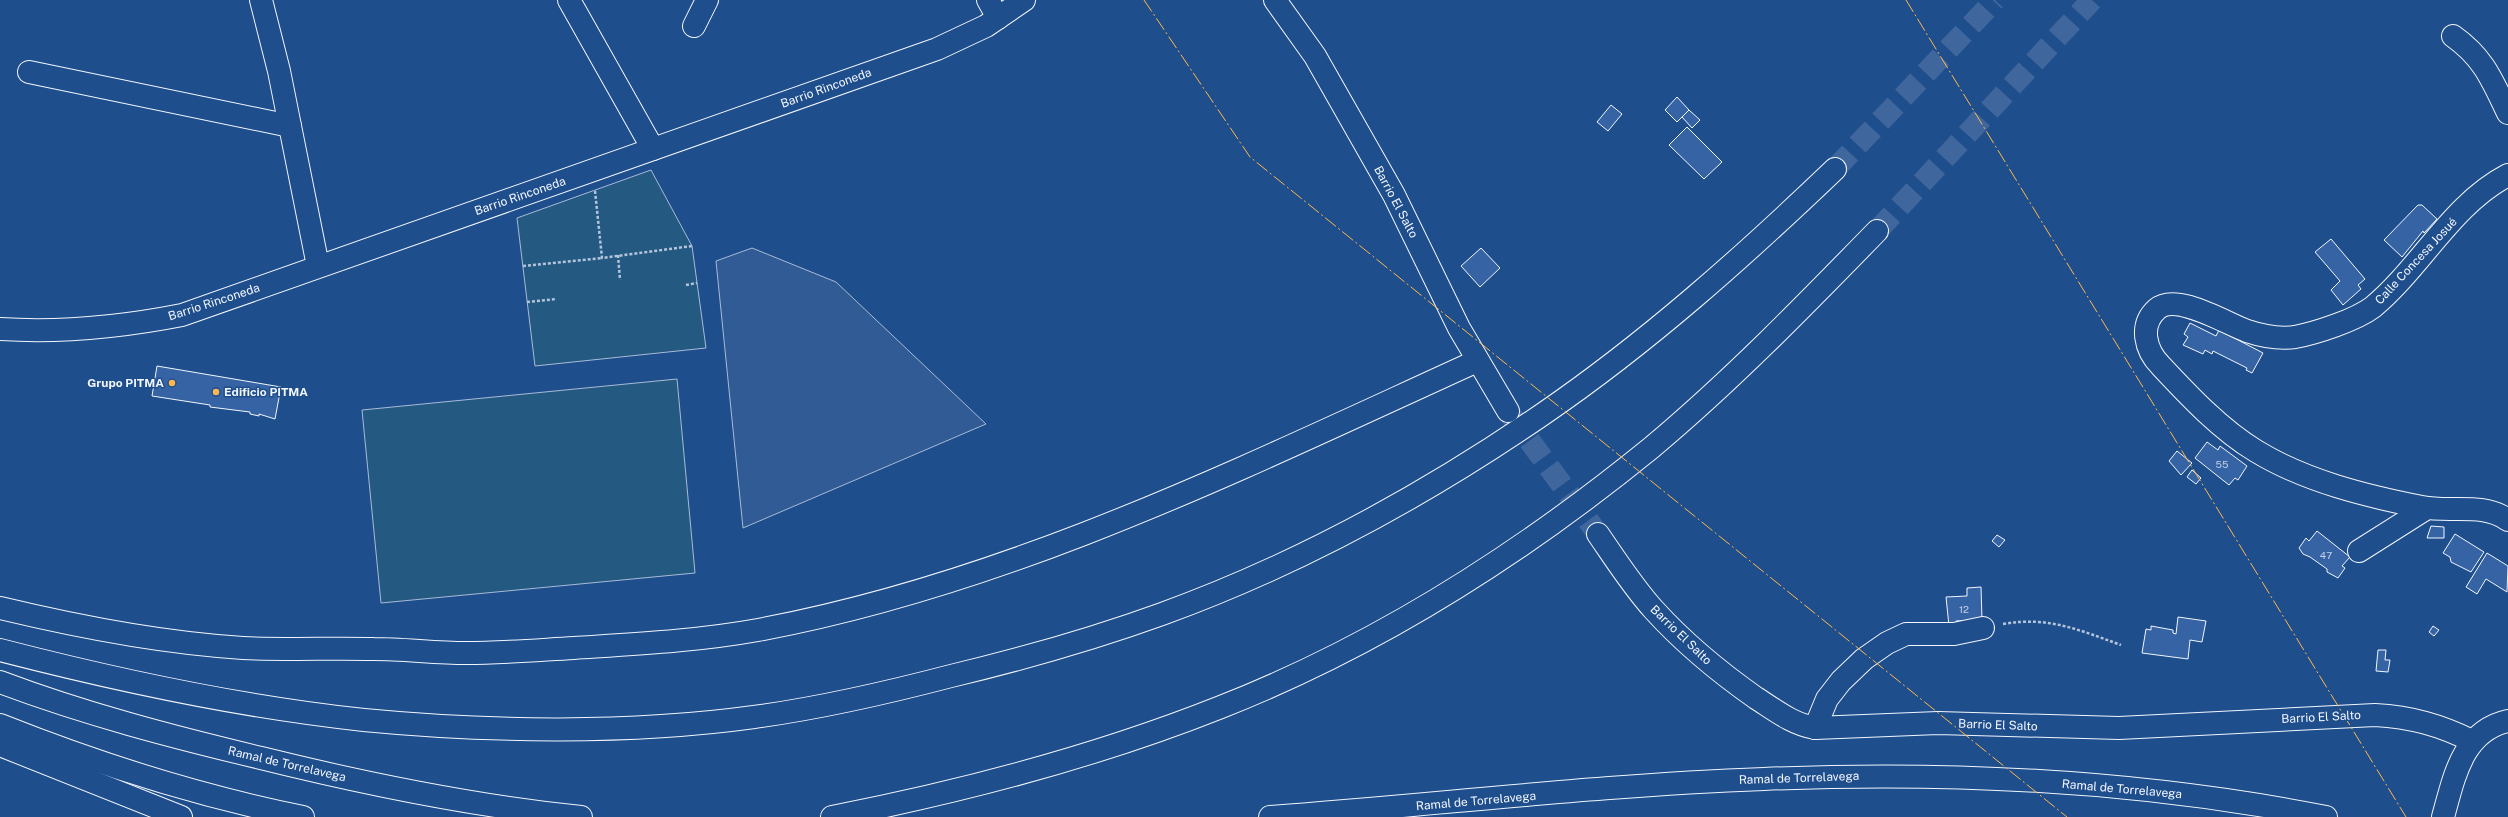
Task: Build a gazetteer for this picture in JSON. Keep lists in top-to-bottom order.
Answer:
{
  "streets": {
    "main road": [
      "Barrio Rinconeda",
      "Barrio El Salto",
      "Calle Concesa Josué",
      "Ramal de Torrelavega"
    ]
  },
  "places": ["Grupo PITMA", "Edificio PITMA"],
  "house_numbers": ["55", "47", "12"]
}
